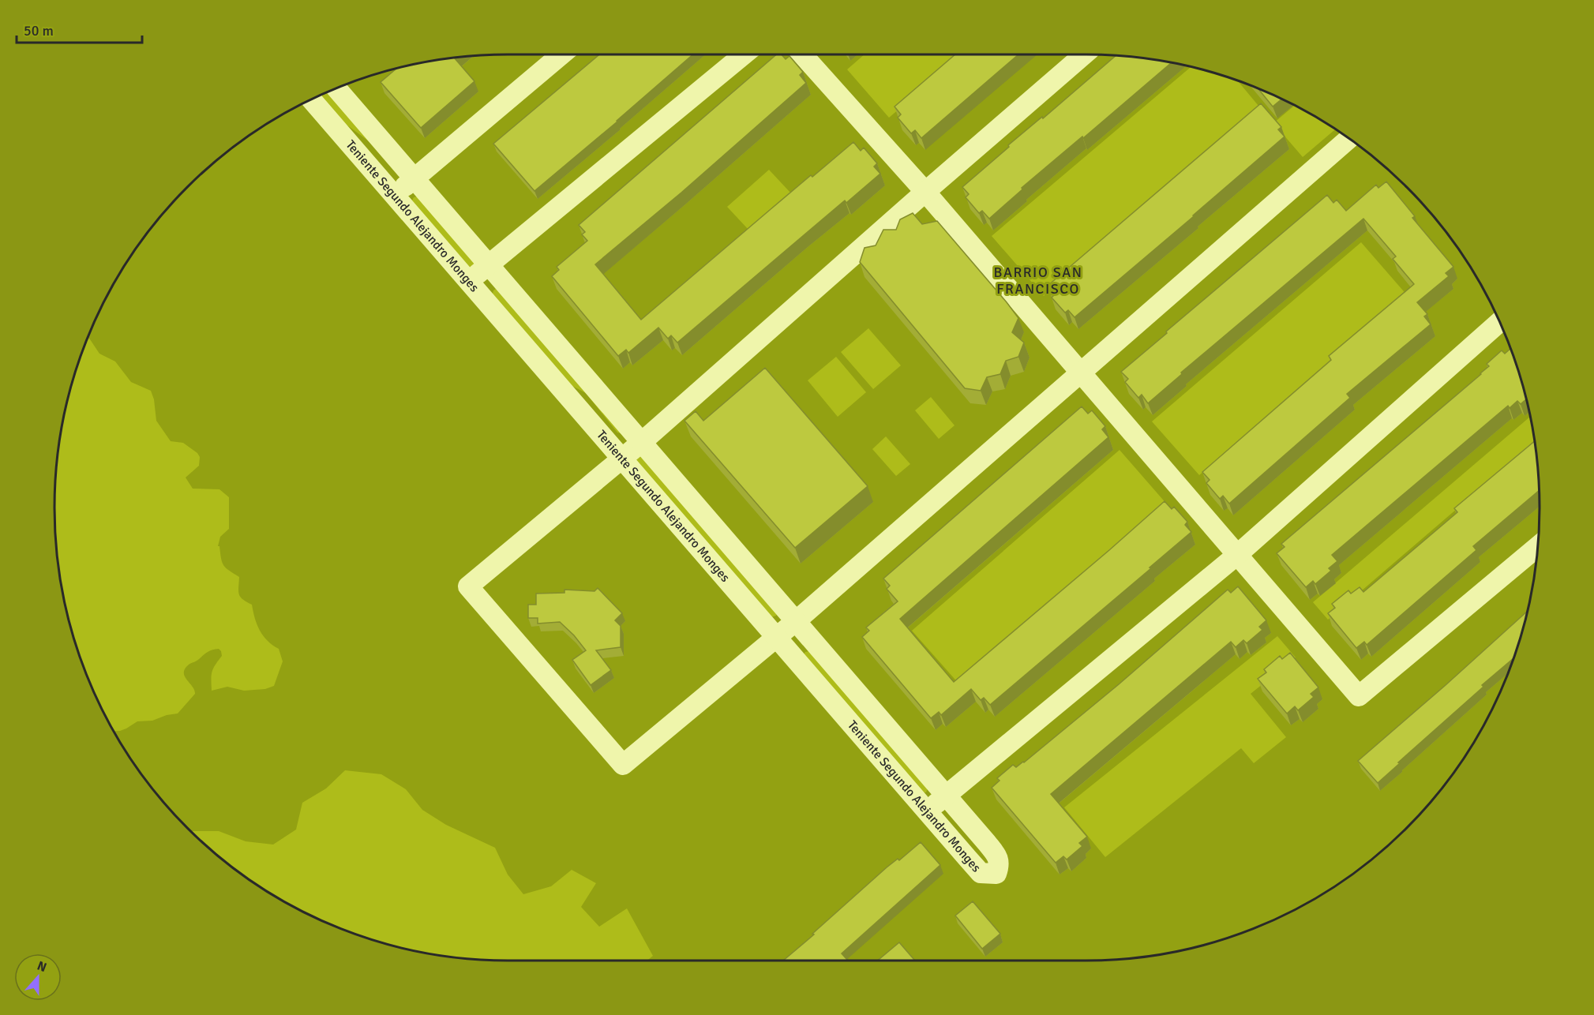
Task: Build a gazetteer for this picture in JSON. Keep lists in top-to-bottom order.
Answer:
{
  "streets": {
    "street": ["Teniente Segundo Alejandro Monges"]
  },
  "districts": ["BARRIO SAN FRANCISCO"],
  "scale_bar": "50 m",
  "north": "top"
}
